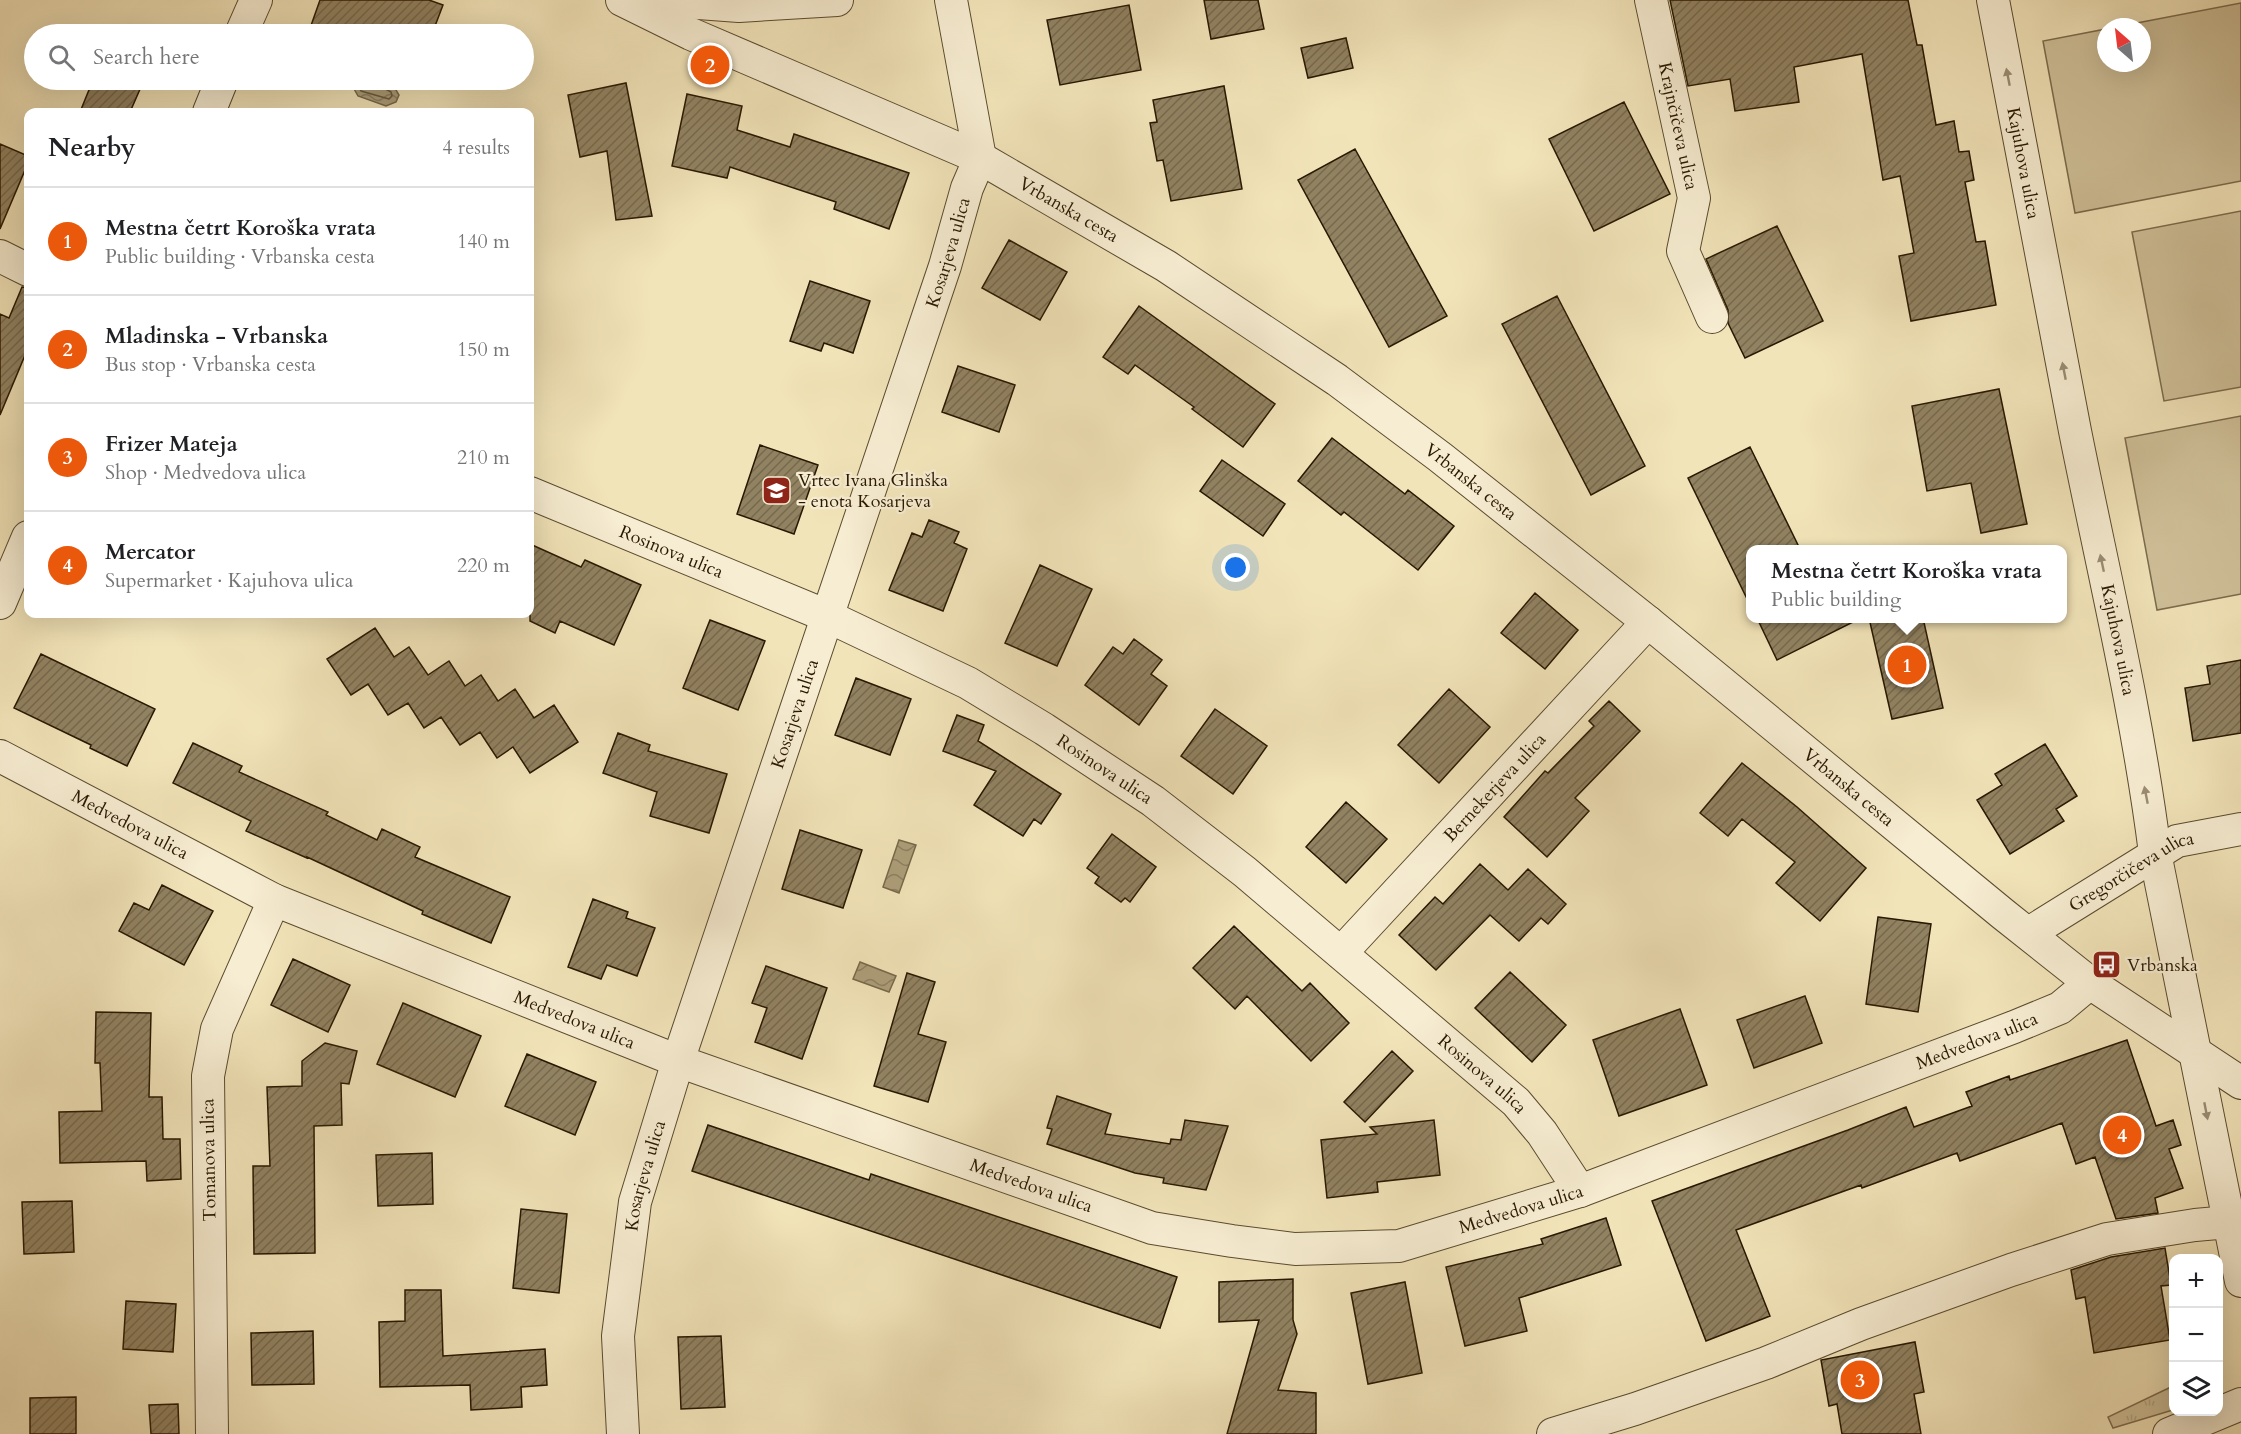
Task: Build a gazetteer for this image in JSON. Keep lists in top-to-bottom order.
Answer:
{
  "streets": {
    "street": [
      "Krajnčičeva ulica",
      "Kajuhova ulica",
      "Vrbanska cesta",
      "Kosarjeva ulica",
      "Rosinova ulica",
      "Bernekerjeva ulica",
      "Medvedova ulica",
      "Gregorčičeva ulica",
      "Tomanova ulica"
    ]
  },
  "crossings": [
    ["Kajuhova ulica", "Vrbanska cesta"],
    ["Kajuhova ulica", "Gregorčičeva ulica"],
    ["Vrbanska cesta", "Kosarjeva ulica"],
    ["Vrbanska cesta", "Bernekerjeva ulica"],
    ["Vrbanska cesta", "Medvedova ulica"],
    ["Vrbanska cesta", "Gregorčičeva ulica"],
    ["Kosarjeva ulica", "Rosinova ulica"],
    ["Kosarjeva ulica", "Medvedova ulica"],
    ["Rosinova ulica", "Bernekerjeva ulica"],
    ["Rosinova ulica", "Medvedova ulica"],
    ["Medvedova ulica", "Tomanova ulica"]
  ],
  "places": {
    "school or university": ["Vrtec Ivana Glinška - enota Kosarjeva"],
    "bus stop": ["Vrbanska"]
  },
  "north": "top left",
  "page": {
    "search": "Search here",
    "pins": [
      "2",
      "1",
      "4",
      "3"
    ],
    "heading": ["Nearby", "4 results"],
    "list": [
      {
        "mark": "1",
        "name": "Mestna četrt Koroška vrata",
        "note": "Public building · Vrbanska cesta",
        "value": "140 m"
      },
      {
        "mark": "2",
        "name": "Mladinska - Vrbanska",
        "note": "Bus stop · Vrbanska cesta",
        "value": "150 m"
      },
      {
        "mark": "3",
        "name": "Frizer Mateja",
        "note": "Shop · Medvedova ulica",
        "value": "210 m"
      },
      {
        "mark": "4",
        "name": "Mercator",
        "note": "Supermarket · Kajuhova ulica",
        "value": "220 m"
      }
    ],
    "popup": ["Mestna četrt Koroška vrata", "Public building"],
    "map_buttons": ["+", "−"]
  }
}
